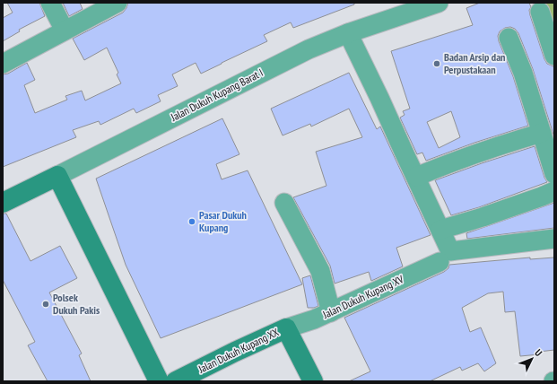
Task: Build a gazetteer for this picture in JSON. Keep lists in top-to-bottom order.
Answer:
{
  "streets": {
    "street": ["Jalan Dukuh Kupang Barat I", "Jalan Dukuh Kupang XV", "Jalan Dukuh Kupang XX"]
  },
  "crossings": [
    ["Jalan Dukuh Kupang XV", "Jalan Dukuh Kupang XX"]
  ],
  "places": ["Badan Arsip dan Perpustakaan", "Pasar Dukuh Kupang", "Polsek Dukuh Pakis"],
  "north": "top right"
}
